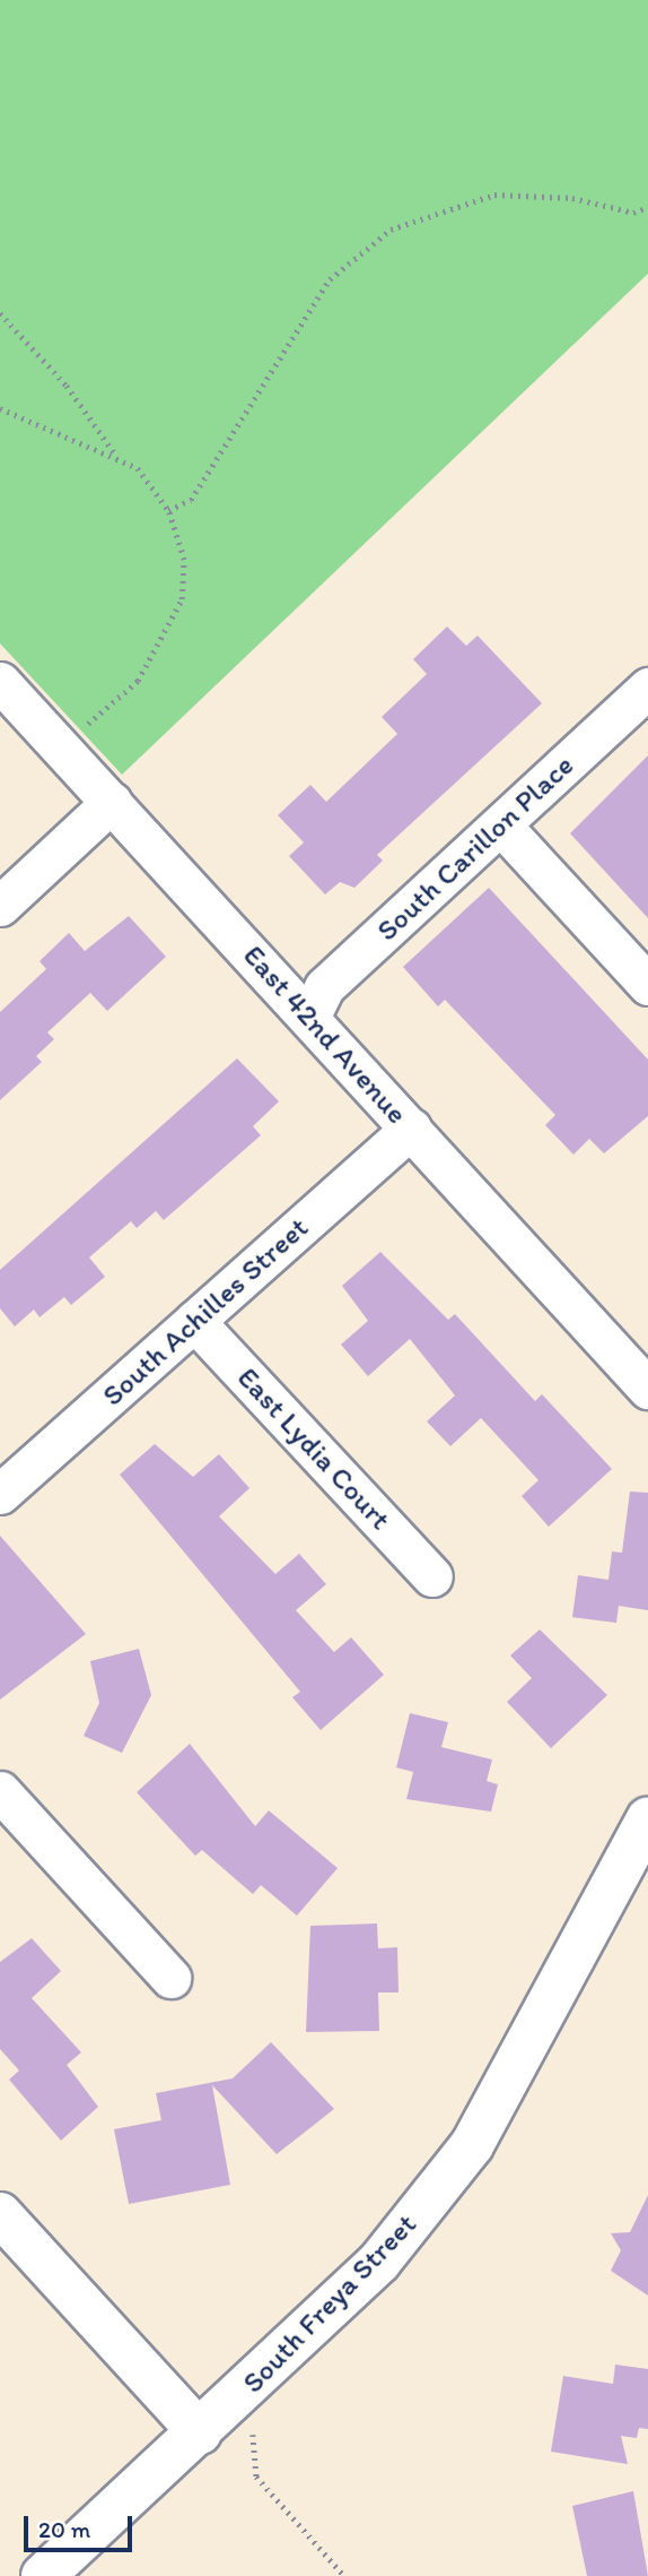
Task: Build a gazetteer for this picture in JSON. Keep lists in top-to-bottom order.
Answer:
{
  "streets": {
    "main road": ["South Freya Street"],
    "street": [
      "South Carillon Place",
      "East 42nd Avenue",
      "South Achilles Street",
      "East Lydia Court"
    ]
  },
  "crossings": [
    ["South Carillon Place", "East 42nd Avenue"],
    ["East 42nd Avenue", "South Achilles Street"],
    ["South Achilles Street", "East Lydia Court"]
  ],
  "scale_bar": "20 m"
}
